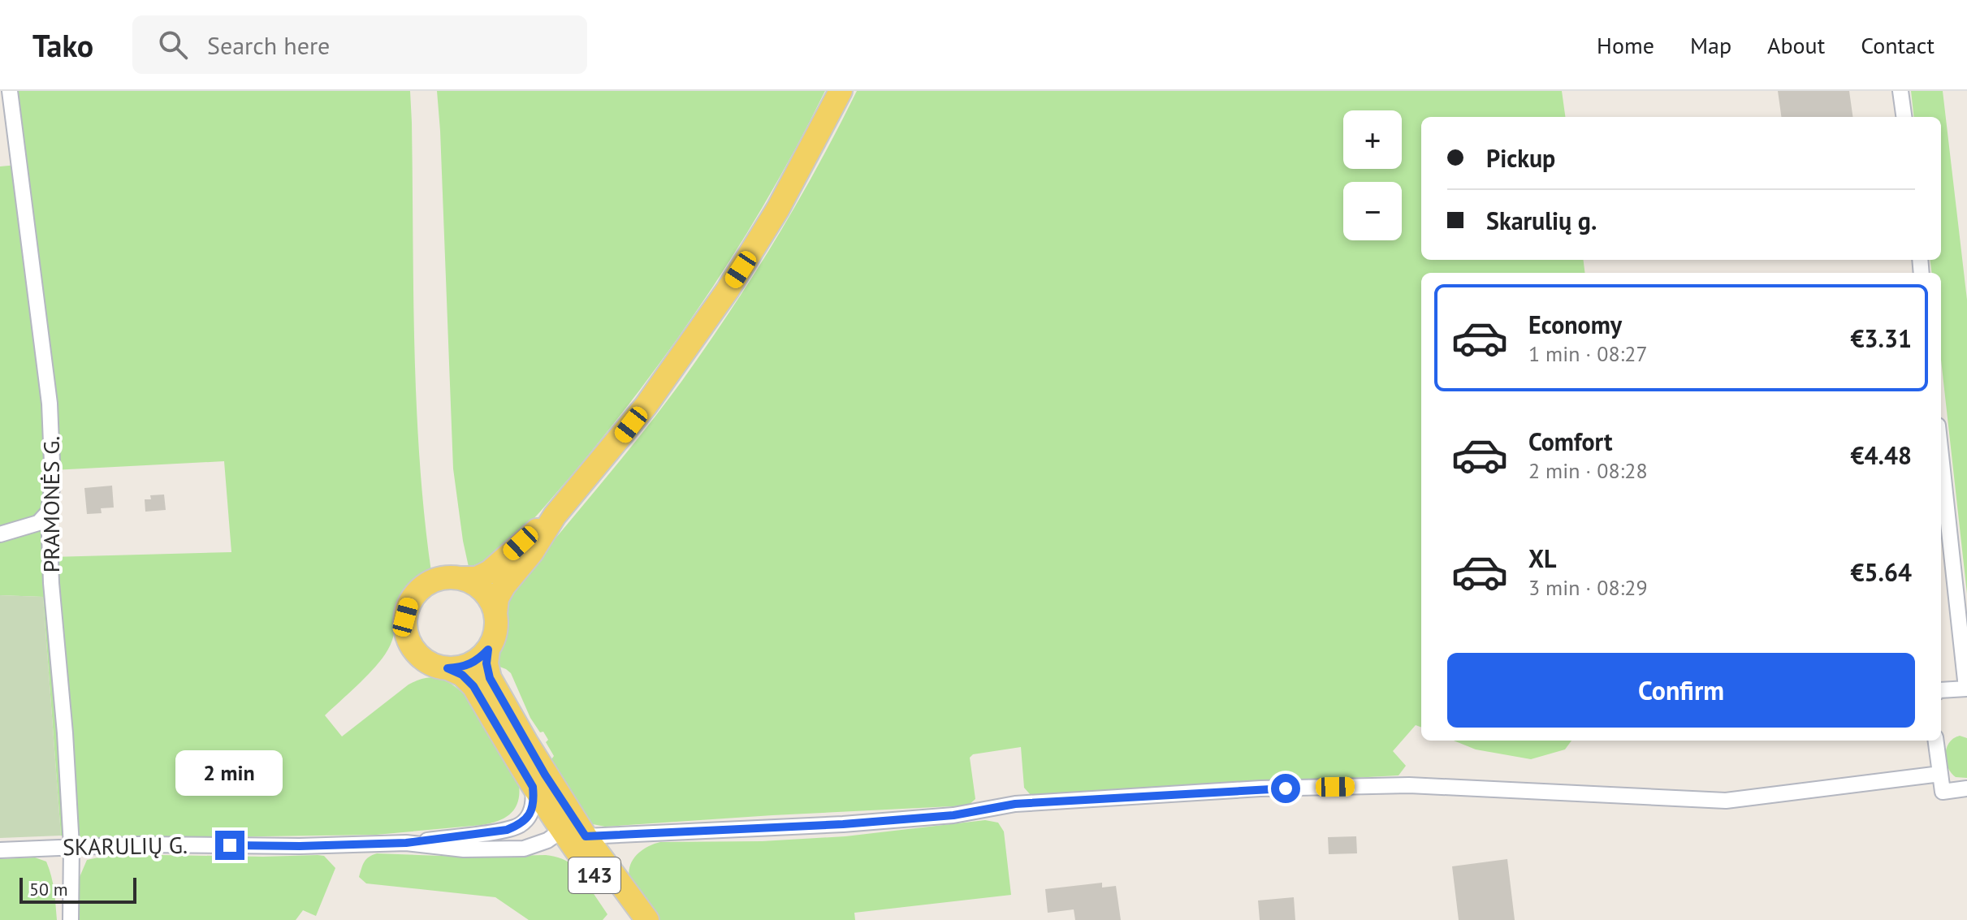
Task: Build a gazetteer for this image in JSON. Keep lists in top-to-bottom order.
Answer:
{
  "streets": {
    "main road": ["143"],
    "street": ["PRAMONĖS G.", "SKARULIŲ G."]
  },
  "crossings": [
    ["PRAMONĖS G.", "SKARULIŲ G."],
    ["SKARULIŲ G.", "143"]
  ],
  "scale_bar": "50 m",
  "page": {
    "header": "Tako",
    "search": "Search here",
    "nav": [
      "Home",
      "Map",
      "About",
      "Contact"
    ],
    "map_buttons": ["+", "−"],
    "banner": ["Pickup", "Skarulių g."],
    "list": [
      {
        "name": "Economy",
        "note": "1 min · 08:27",
        "value": "€3.31"
      },
      {
        "name": "Comfort",
        "note": "2 min · 08:28",
        "value": "€4.48"
      },
      {
        "name": "XL",
        "note": "3 min · 08:29",
        "value": "€5.64"
      }
    ],
    "buttons": "Confirm",
    "bubble": "2 min",
    "scale": "50 m"
  }
}
